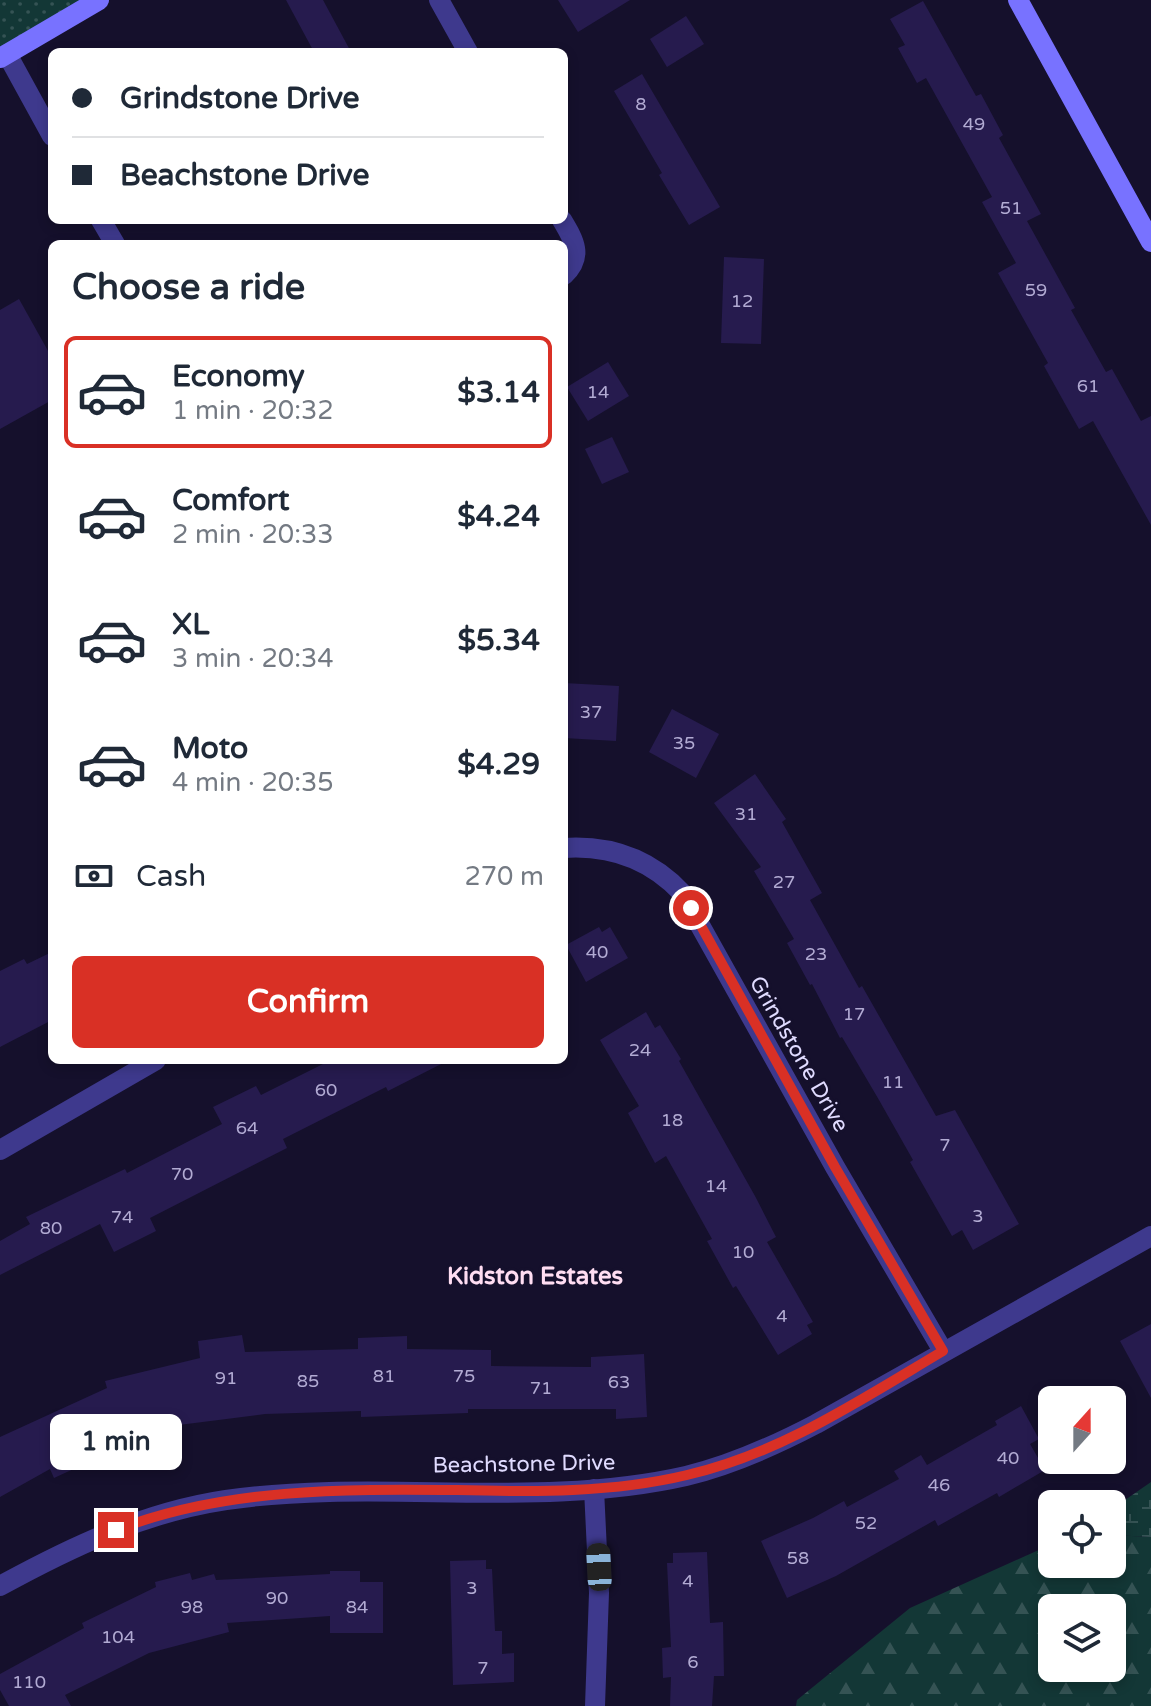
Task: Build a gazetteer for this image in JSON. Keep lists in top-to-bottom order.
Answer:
{
  "streets": {
    "street": ["Grindstone Drive", "Beachstone Drive"]
  },
  "crossings": [
    ["Grindstone Drive", "Beachstone Drive"]
  ],
  "districts": ["Kidston Estates"],
  "house_numbers": [
    "8",
    "49",
    "51",
    "59",
    "12",
    "61",
    "14",
    "37",
    "35",
    "31",
    "27",
    "40",
    "23",
    "17",
    "24",
    "11",
    "60",
    "18",
    "64",
    "7",
    "70",
    "14",
    "3",
    "74",
    "80",
    "10",
    "4",
    "81",
    "75",
    "91",
    "85",
    "63",
    "71",
    "40",
    "46",
    "52",
    "58",
    "4",
    "3",
    "90",
    "98",
    "84",
    "104",
    "6",
    "7",
    "110"
  ],
  "north": "top",
  "page": {
    "banner": ["Grindstone Drive", "Beachstone Drive"],
    "heading": "Choose a ride",
    "list": [
      {
        "name": "Economy",
        "note": "1 min · 20:32",
        "value": "$3.14"
      },
      {
        "name": "Comfort",
        "note": "2 min · 20:33",
        "value": "$4.24"
      },
      {
        "name": "XL",
        "note": "3 min · 20:34",
        "value": "$5.34"
      },
      {
        "name": "Moto",
        "note": "4 min · 20:35",
        "value": "$4.29"
      }
    ],
    "pay": ["Cash", "270 m"],
    "buttons": "Confirm",
    "bubble": "1 min"
  }
}
